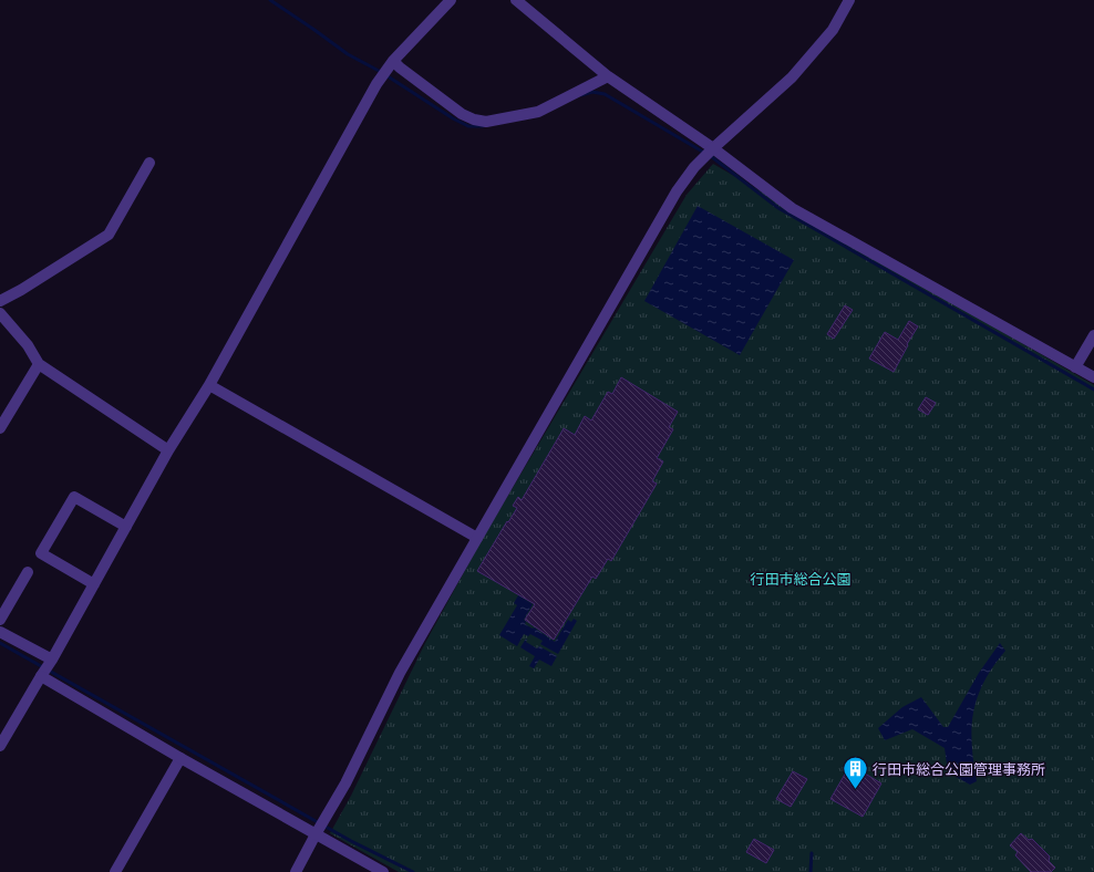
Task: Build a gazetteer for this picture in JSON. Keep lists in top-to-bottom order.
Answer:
{
  "parks": ["行田市総合公園"],
  "places": {
    "building": ["行田市総合公園管理事務所"]
  }
}
